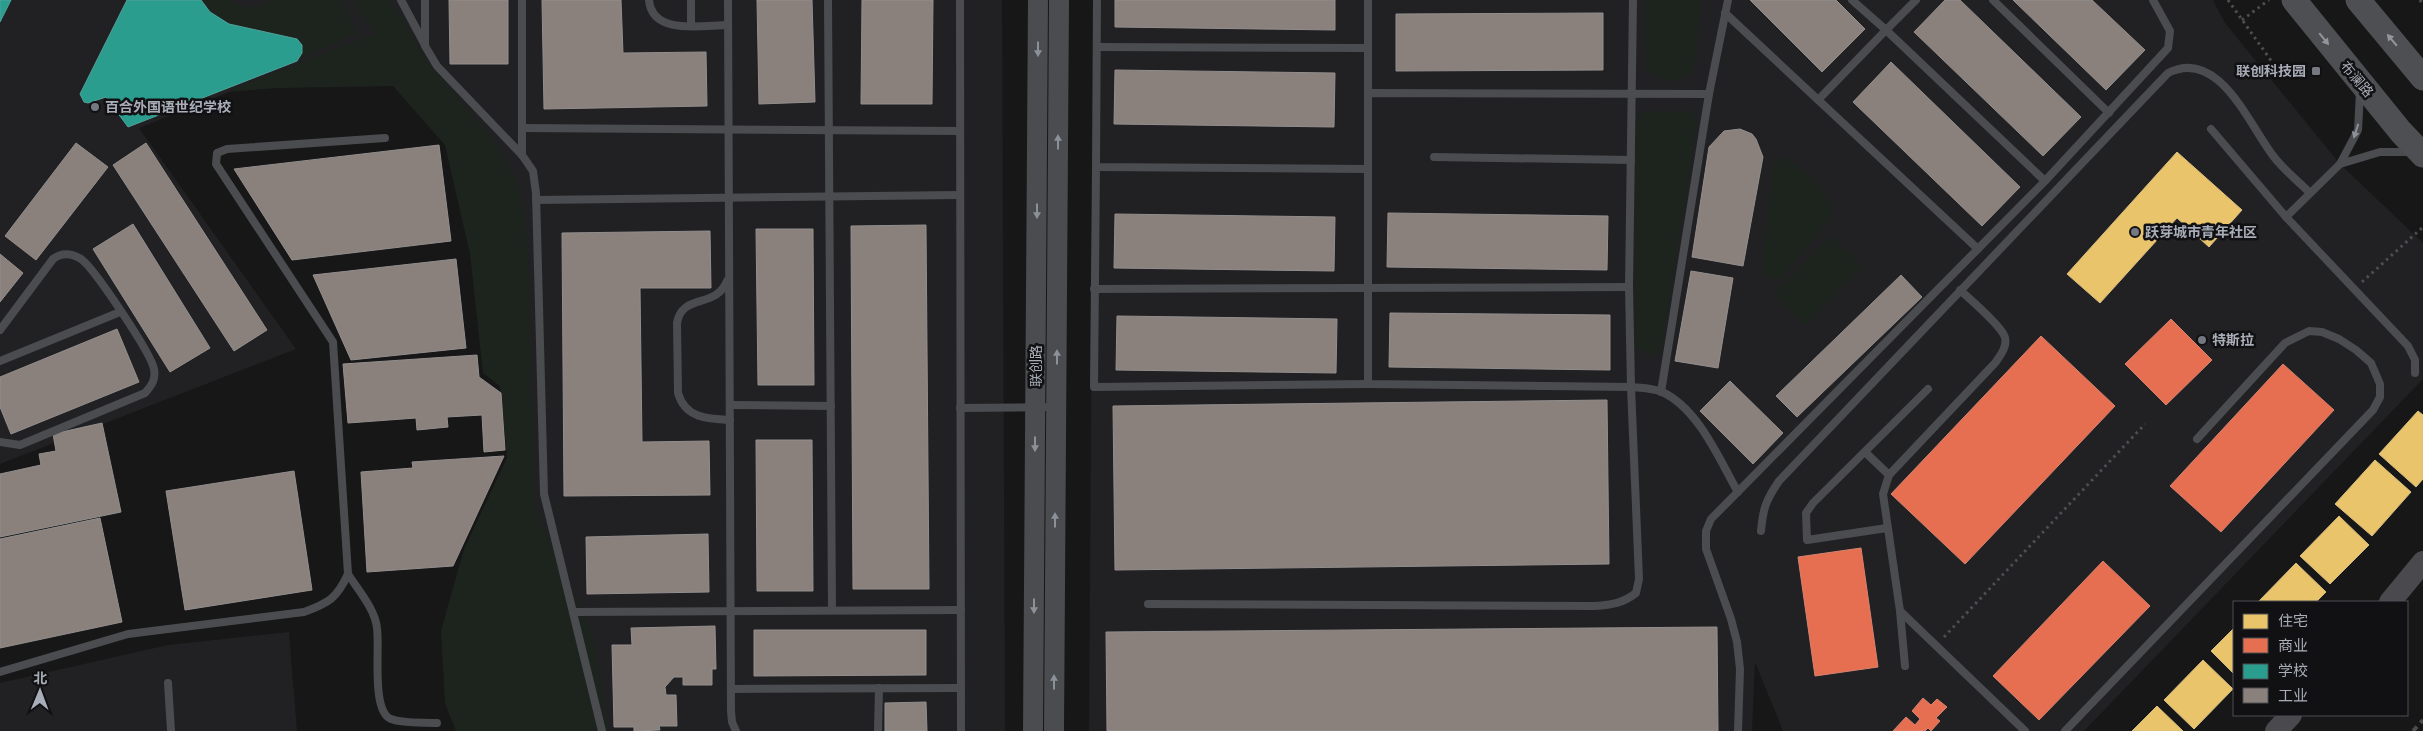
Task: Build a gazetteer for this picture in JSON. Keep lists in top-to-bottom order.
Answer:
{
  "streets": {
    "main road": ["布澜路"],
    "street": ["联创路"]
  },
  "places": {
    "transit": ["联创科技园"],
    "other": ["百合外国语世纪学校", "跃芽城市青年社区", "特斯拉"]
  },
  "legend": [
    "住宅",
    "商业",
    "学校",
    "工业"
  ],
  "north": "top"
}
